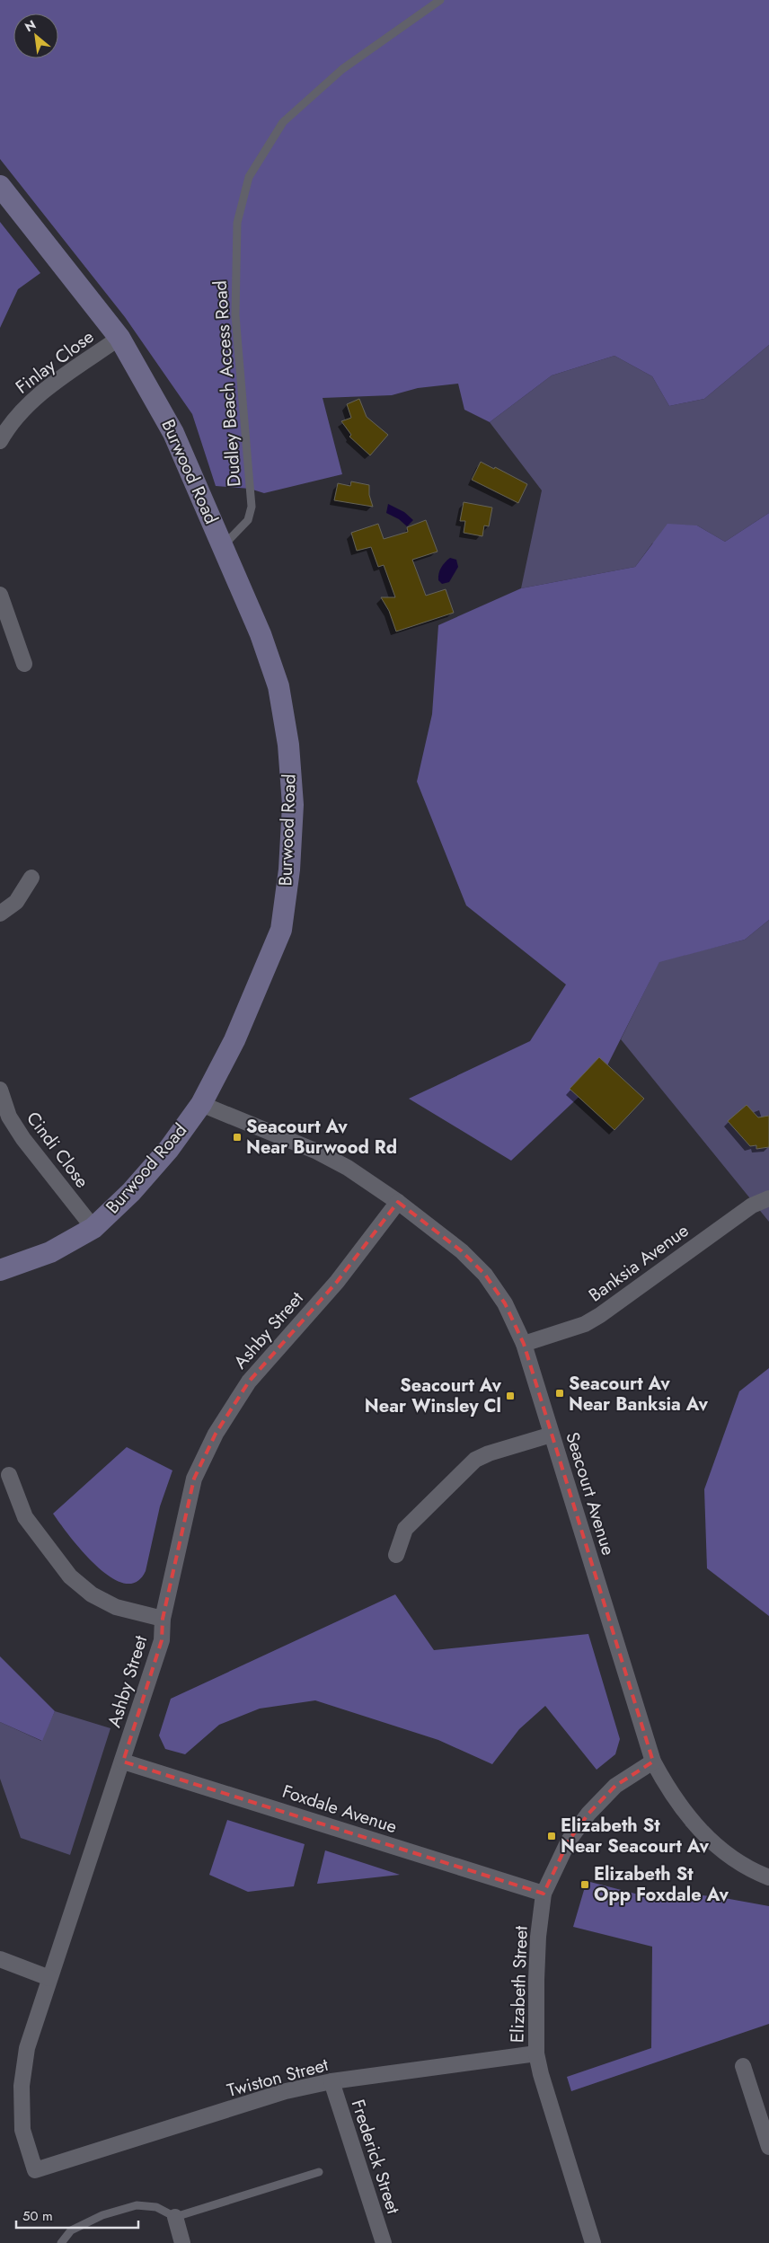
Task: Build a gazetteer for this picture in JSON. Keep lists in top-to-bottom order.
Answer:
{
  "streets": {
    "main road": ["Burwood Road"],
    "street": [
      "Finlay Close",
      "Cindi Close",
      "Banksia Avenue",
      "Ashby Street",
      "Seacourt Avenue",
      "Foxdale Avenue",
      "Elizabeth Street",
      "Twiston Street",
      "Frederick Street"
    ],
    "lane": ["Dudley Beach Access Road"]
  },
  "crossings": [
    ["Finlay Close", "Burwood Road"],
    ["Dudley Beach Access Road", "Burwood Road"],
    ["Burwood Road", "Cindi Close"],
    ["Burwood Road", "Seacourt Avenue"],
    ["Banksia Avenue", "Seacourt Avenue"],
    ["Ashby Street", "Seacourt Avenue"],
    ["Ashby Street", "Foxdale Avenue"],
    ["Ashby Street", "Twiston Street"],
    ["Seacourt Avenue", "Elizabeth Street"],
    ["Foxdale Avenue", "Elizabeth Street"],
    ["Elizabeth Street", "Twiston Street"],
    ["Twiston Street", "Frederick Street"]
  ],
  "places": {
    "transit": [
      "Seacourt Av Near Burwood Rd",
      "Seacourt Av Near Banksia Av",
      "Seacourt Av Near Winsley Cl",
      "Elizabeth St Near Seacourt Av",
      "Elizabeth St Opp Foxdale Av"
    ]
  },
  "scale_bar": "50 m",
  "north": "top left"
}
